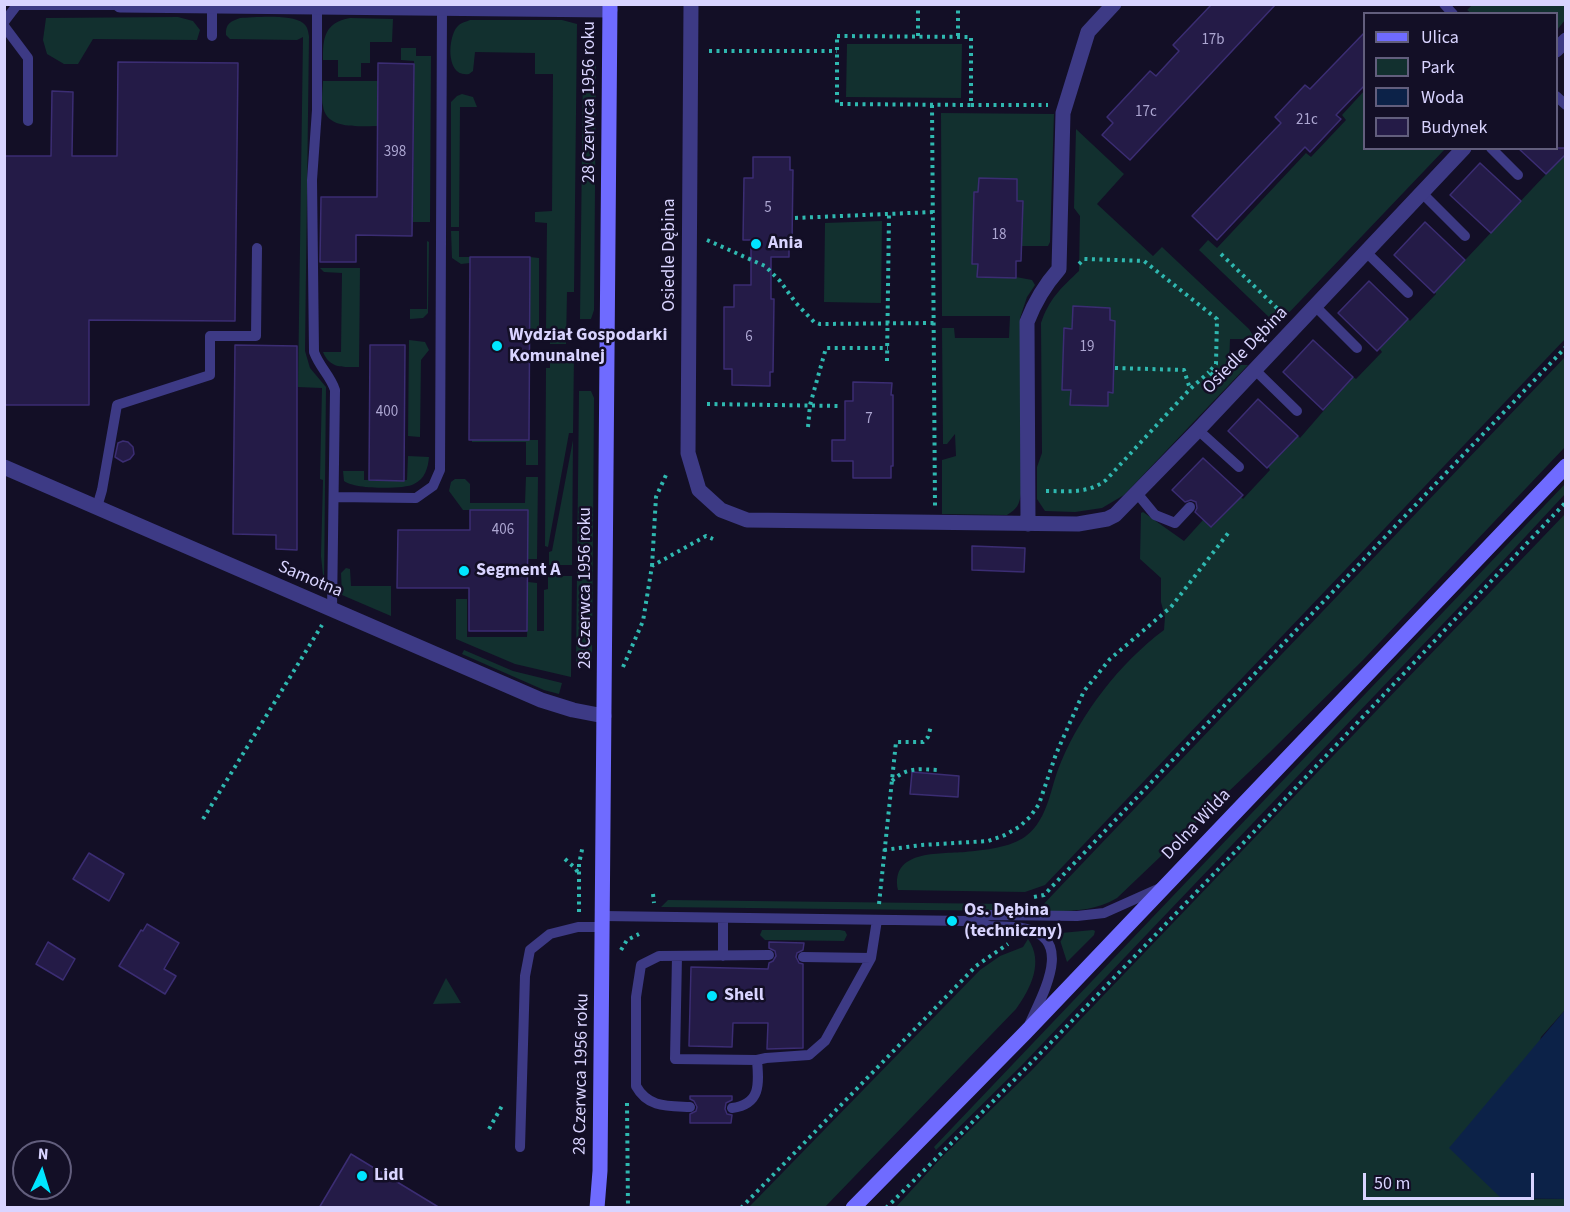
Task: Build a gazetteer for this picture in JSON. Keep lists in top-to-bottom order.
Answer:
{
  "streets": {
    "street": [
      "28 Czerwca 1956 roku",
      "Osiedle Dębina",
      "Samotna",
      "Dolna Wilda"
    ]
  },
  "crossings": [
    ["28 Czerwca 1956 roku", "Samotna"]
  ],
  "places": [
    "Ania",
    "Wydział Gospodarki Komunalnej",
    "Segment A",
    "Os. Dębina (techniczny)",
    "Shell",
    "Lidl"
  ],
  "house_numbers": [
    "17b",
    "17c",
    "21c",
    "398",
    "5",
    "18",
    "6",
    "19",
    "400",
    "7",
    "406"
  ],
  "legend": [
    "Ulica",
    "Park",
    "Woda",
    "Budynek"
  ],
  "scale_bar": "50 m",
  "north": "top"
}
